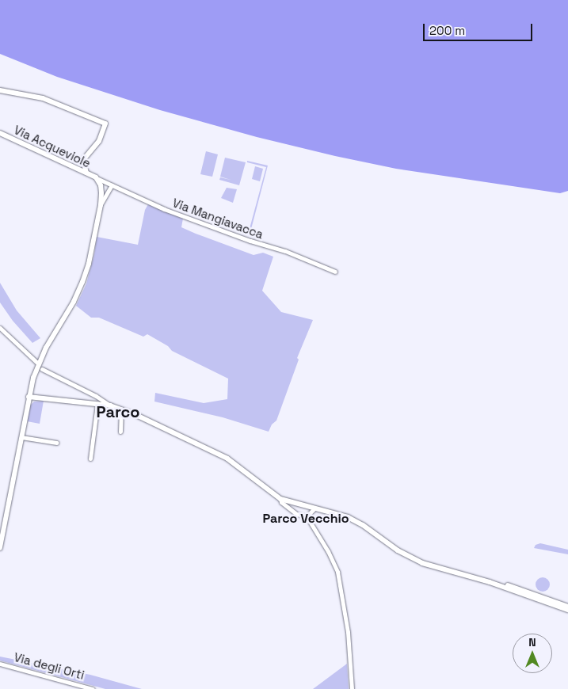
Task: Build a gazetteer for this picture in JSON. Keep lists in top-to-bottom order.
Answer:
{
  "streets": {
    "main road": ["Via Acqueviole"],
    "street": ["Via Mangiavacca", "Via degli Orti"]
  },
  "crossings": [
    ["Via Acqueviole", "Via Mangiavacca"]
  ],
  "districts": ["Parco", "Parco Vecchio"],
  "scale_bar": "200 m",
  "north": "top"
}
